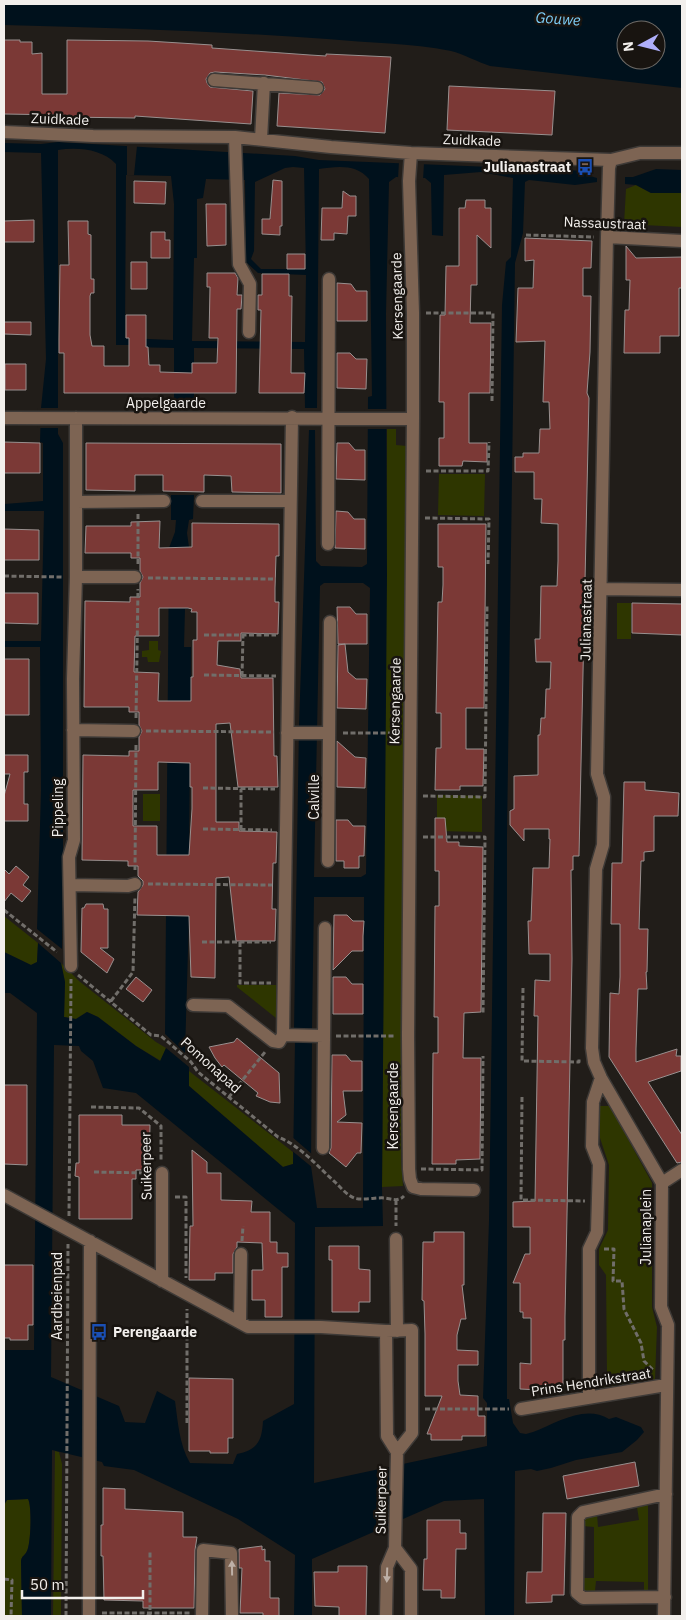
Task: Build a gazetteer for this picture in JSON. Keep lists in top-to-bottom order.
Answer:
{
  "streets": {
    "street": [
      "Zuidkade",
      "Nassaustraat",
      "Kersengaarde",
      "Appelgaarde",
      "Julianastraat",
      "Calville",
      "Pippeling",
      "Suikerpeer",
      "Julianaplein",
      "Prins Hendrikstraat"
    ],
    "path": ["Pomonapad", "Aardbeienpad"]
  },
  "crossings": [
    ["Zuidkade", "Kersengaarde"],
    ["Zuidkade", "Julianastraat"],
    ["Nassaustraat", "Julianastraat"],
    ["Kersengaarde", "Appelgaarde"],
    ["Appelgaarde", "Calville"],
    ["Appelgaarde", "Pippeling"],
    ["Julianastraat", "Julianaplein"],
    ["Pippeling", "Pomonapad"],
    ["Pippeling", "Aardbeienpad"],
    ["Pomonapad", "Aardbeienpad"],
    ["Julianaplein", "Prins Hendrikstraat"]
  ],
  "water": ["Gouwe"],
  "places": {
    "bus stop": ["Julianastraat", "Perengaarde"]
  },
  "scale_bar": "50 m",
  "north": "left"
}
